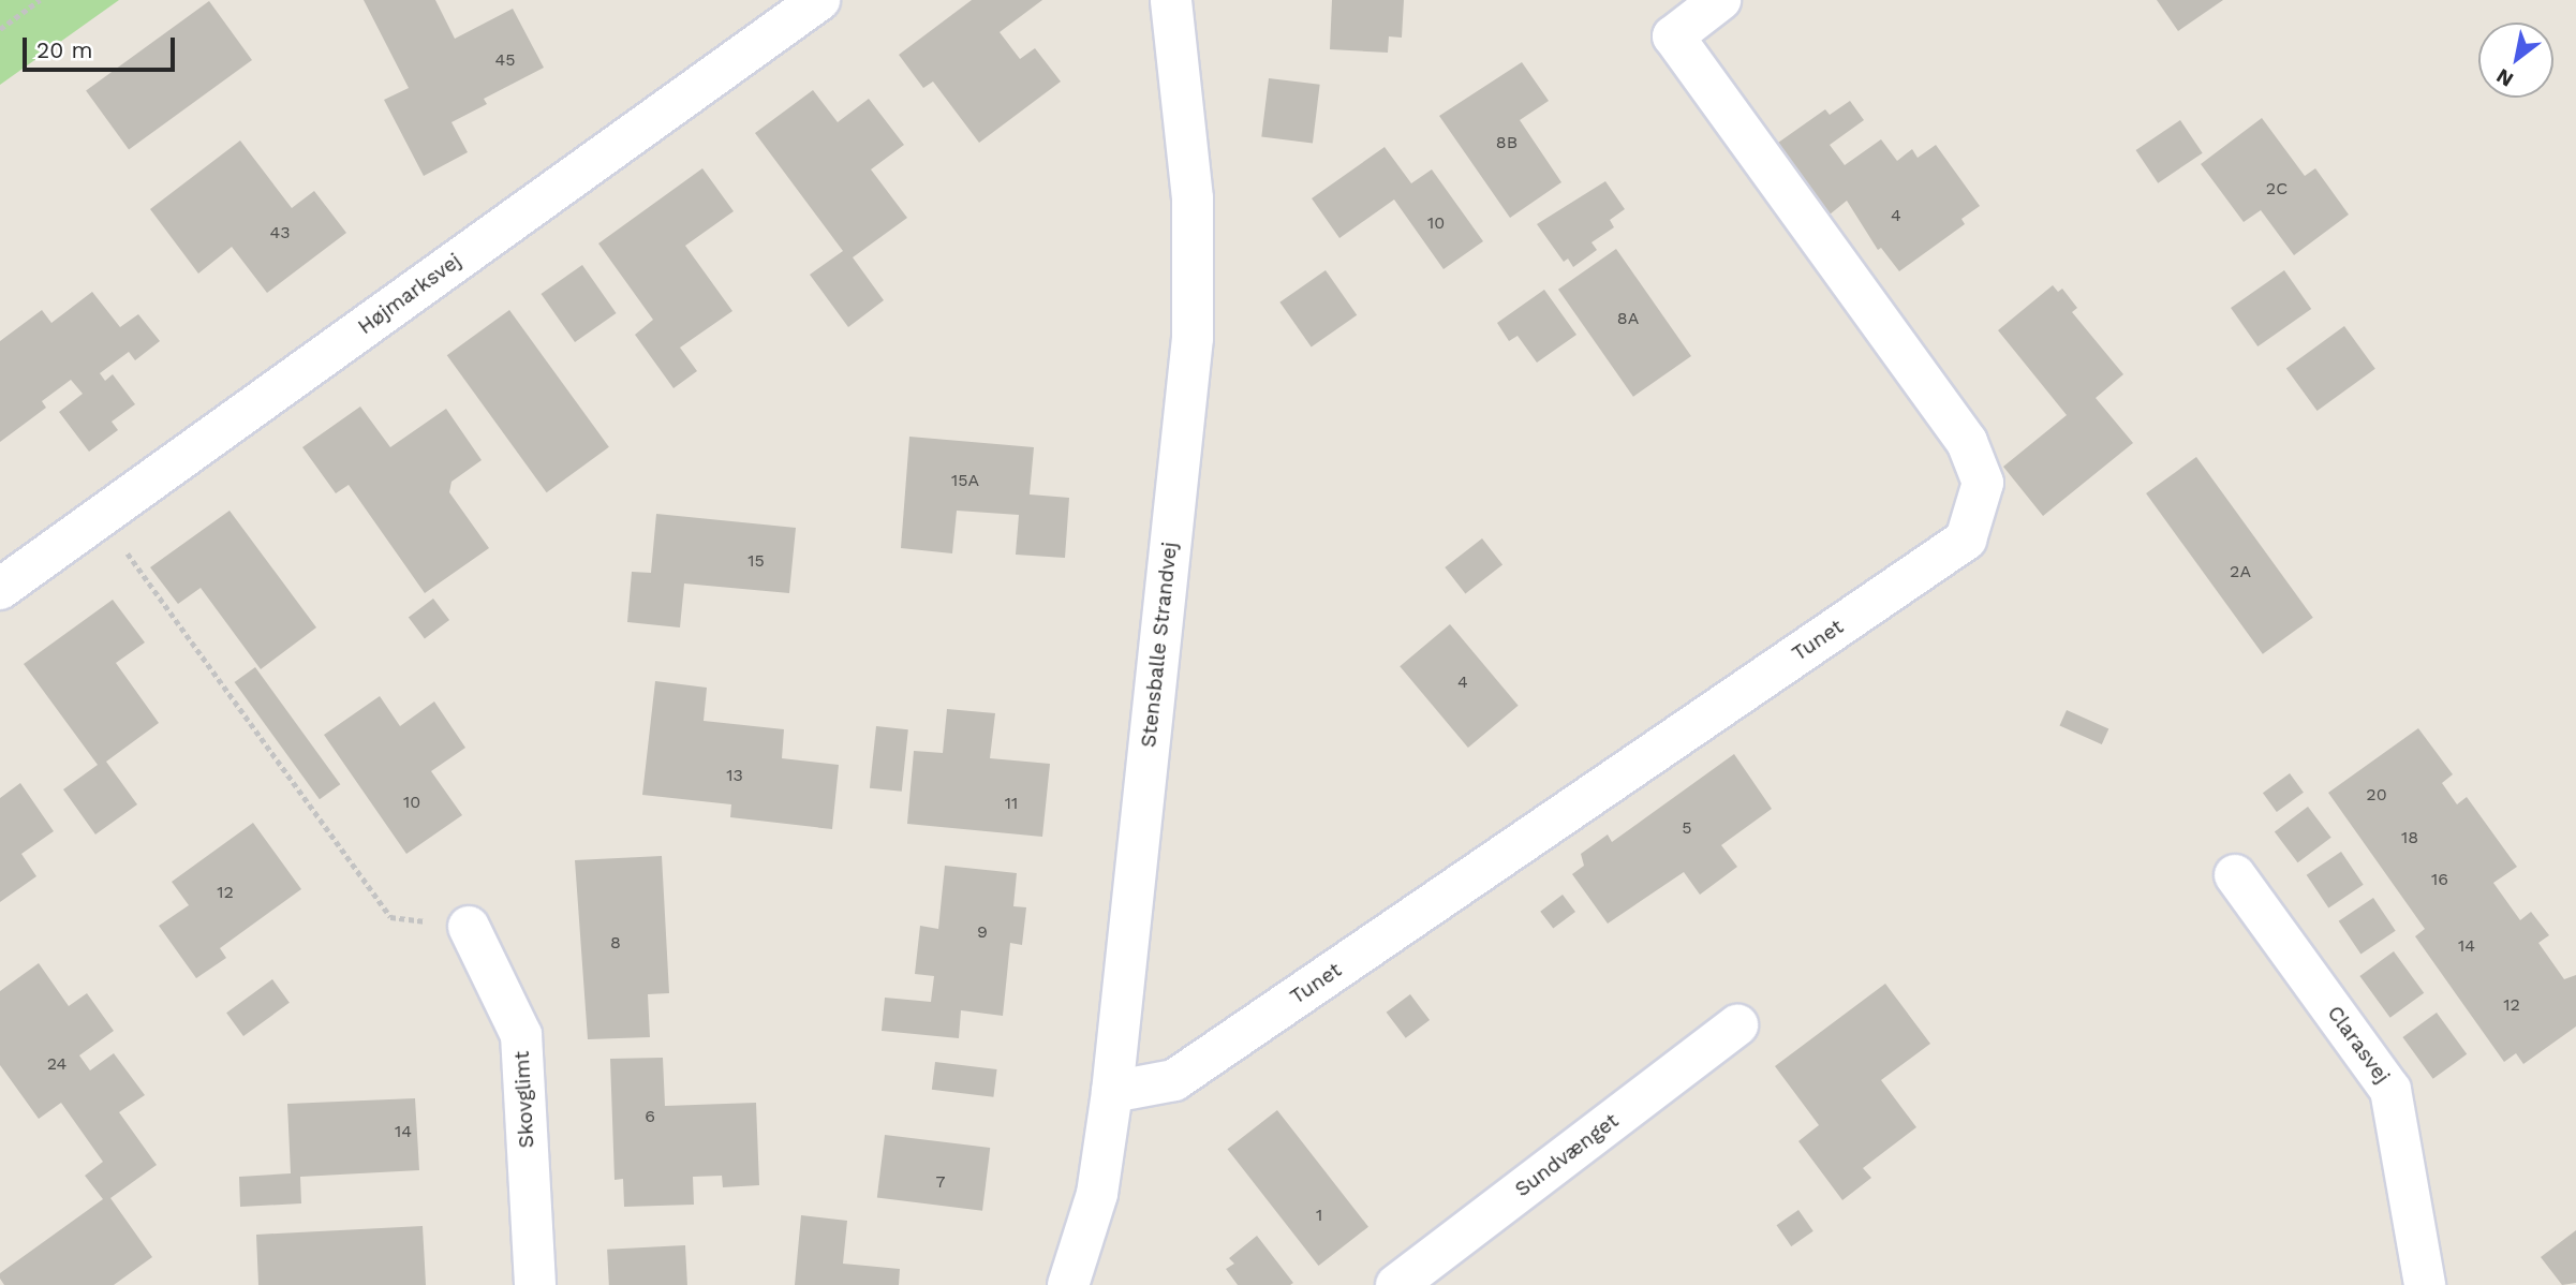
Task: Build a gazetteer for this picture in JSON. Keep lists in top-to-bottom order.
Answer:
{
  "streets": {
    "street": [
      "Højmarksvej",
      "Tunet",
      "Stensballe Strandvej",
      "Clarasvej",
      "Skovglimt",
      "Sundvænget"
    ]
  },
  "crossings": [
    ["Tunet", "Stensballe Strandvej"]
  ],
  "house_numbers": [
    "45",
    "8B",
    "2C",
    "4",
    "10",
    "43",
    "8A",
    "15A",
    "15",
    "2A",
    "4",
    "13",
    "20",
    "10",
    "11",
    "5",
    "18",
    "16",
    "12",
    "9",
    "8",
    "14",
    "12",
    "24",
    "6",
    "14",
    "7",
    "1"
  ],
  "scale_bar": "20 m",
  "north": "bottom left"
}
